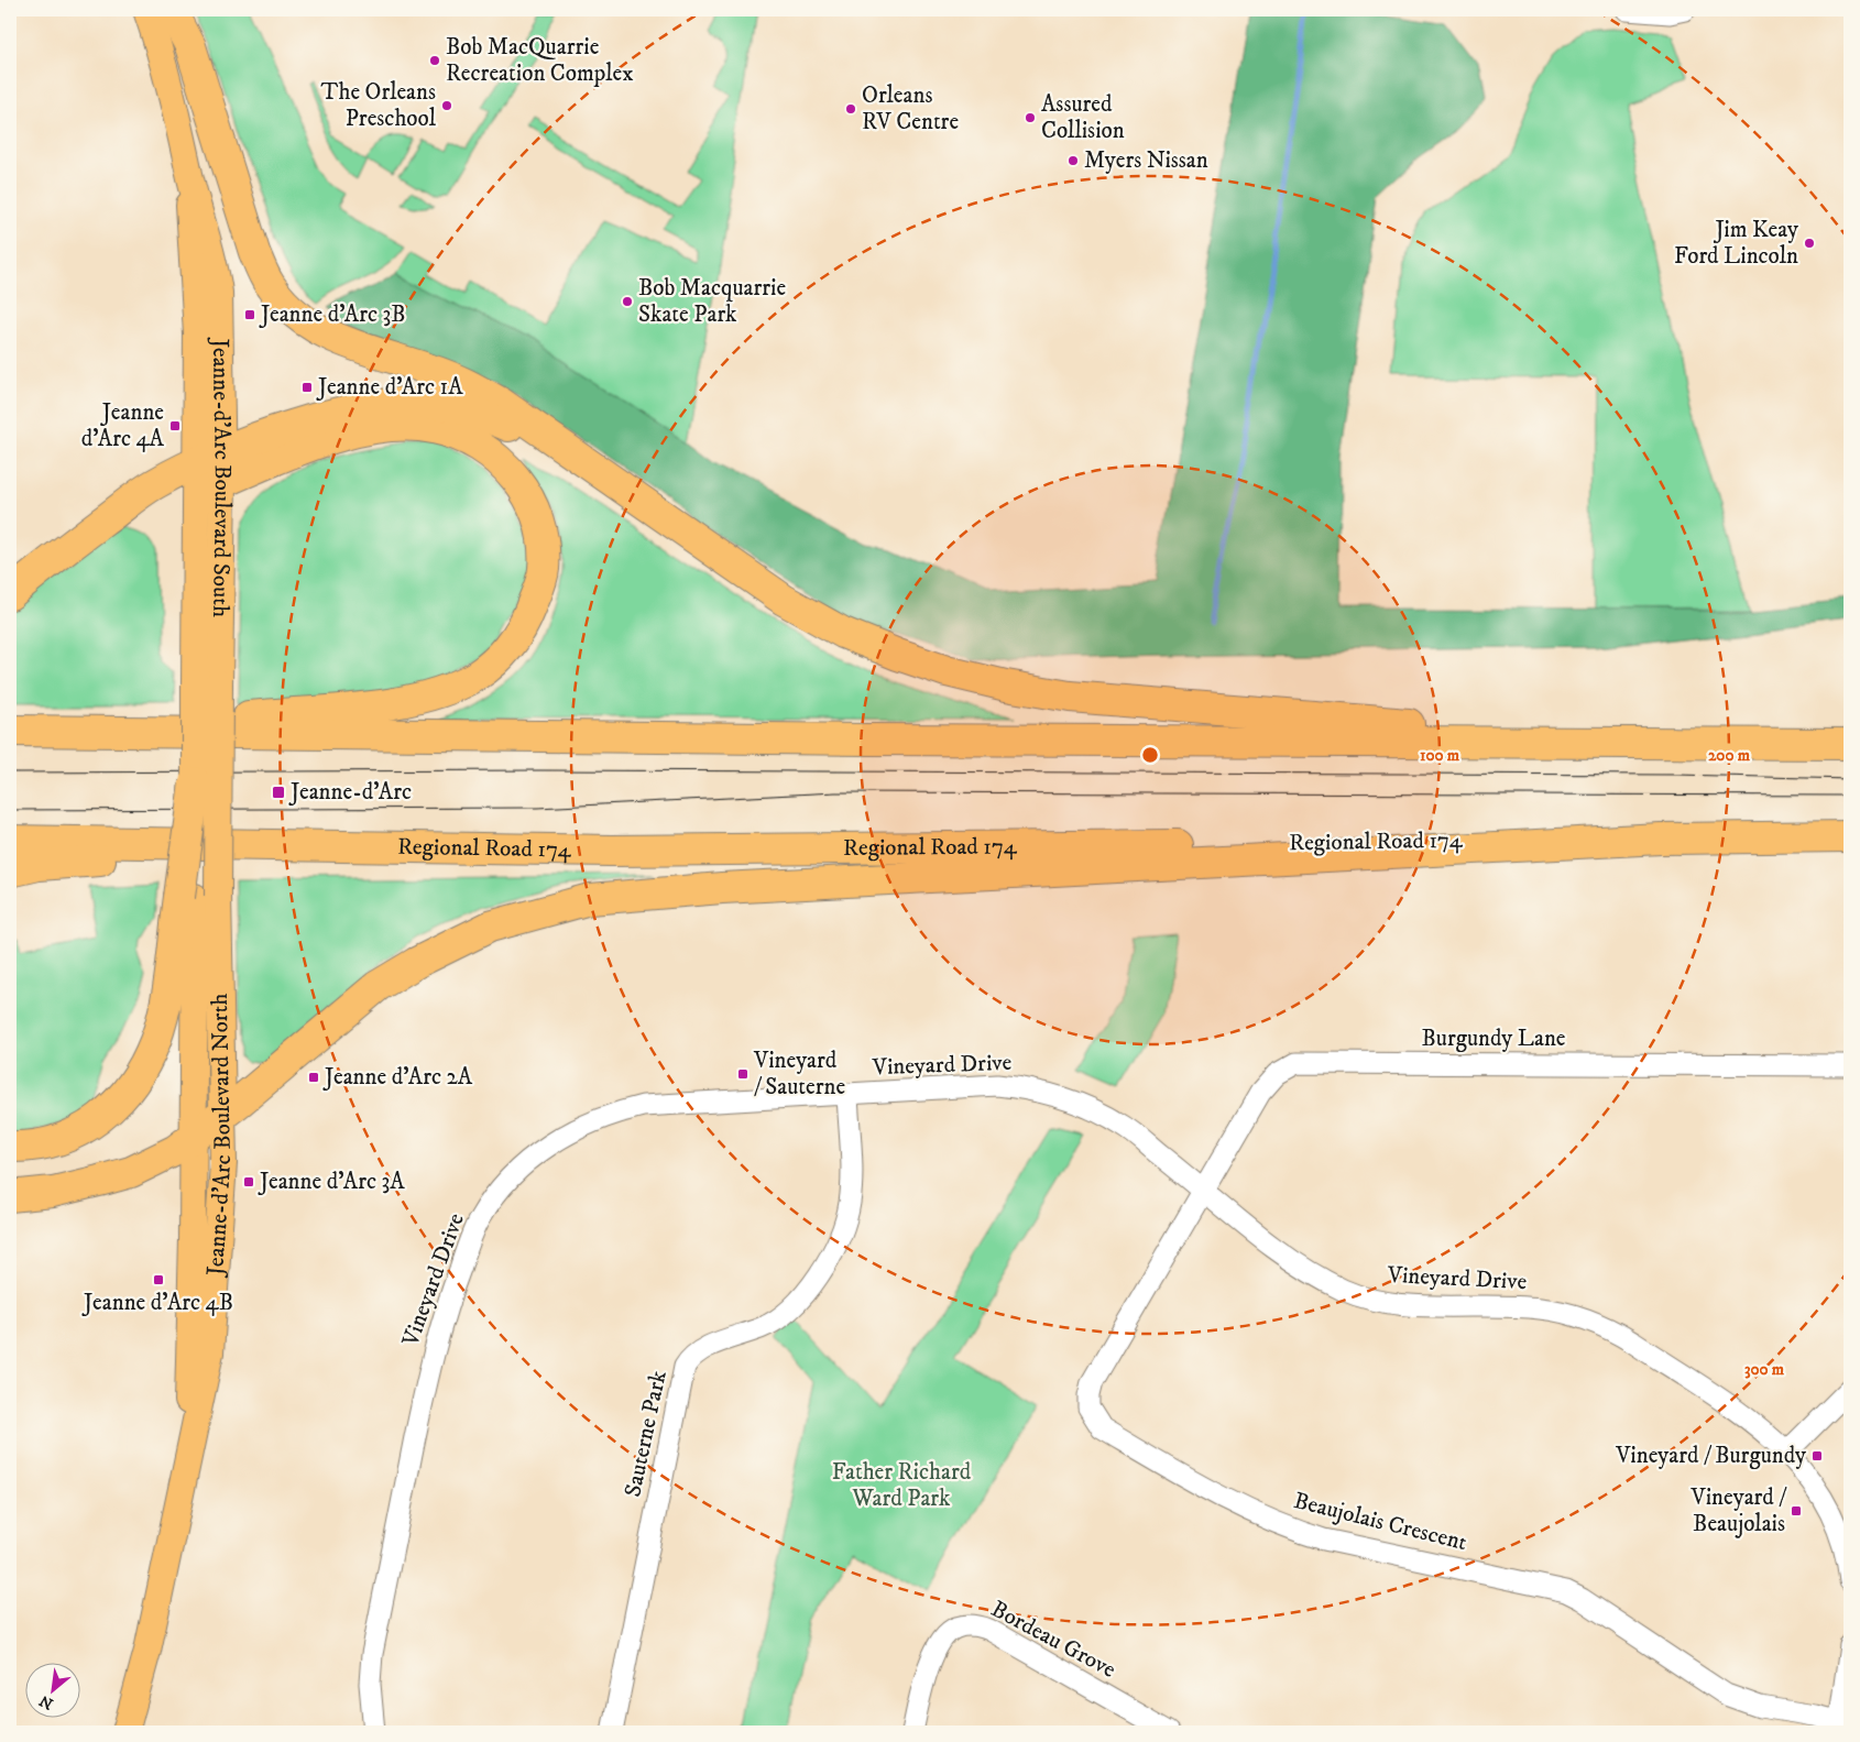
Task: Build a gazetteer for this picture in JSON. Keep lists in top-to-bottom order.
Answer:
{
  "streets": {
    "highway": ["Regional Road 174"],
    "main road": ["Jeanne-d'Arc Boulevard South", "Jeanne-d'Arc Boulevard North"],
    "street": [
      "Burgundy Lane",
      "Vineyard Drive",
      "Sauterne Park",
      "Beaujolais Crescent",
      "Bordeau Grove"
    ]
  },
  "crossings": [
    ["Jeanne-d'Arc Boulevard South", "Jeanne-d'Arc Boulevard North"],
    ["Burgundy Lane", "Vineyard Drive"],
    ["Burgundy Lane", "Beaujolais Crescent"],
    ["Vineyard Drive", "Sauterne Park"],
    ["Vineyard Drive", "Beaujolais Crescent"]
  ],
  "parks": ["Father Richard Ward Park"],
  "places": {
    "other": [
      "Bob MacQuarrie Recreation Complex",
      "The Orleans Preschool",
      "Orleans RV Centre",
      "Assured Collision",
      "Myers Nissan",
      "Jim Keay Ford Lincoln",
      "Bob Macquarrie Skate Park"
    ],
    "transit": [
      "Jeanne d'Arc 3B",
      "Jeanne d'Arc 1A",
      "Jeanne d'Arc 4A",
      "Jeanne-d'Arc",
      "Vineyard / Sauterne",
      "Jeanne d'Arc 2A",
      "Jeanne d'Arc 3A",
      "Jeanne d'Arc 4B",
      "Vineyard / Burgundy",
      "Vineyard / Beaujolais"
    ]
  },
  "north": "bottom left",
  "rings": ["100 m", "200 m", "300 m"]
}
